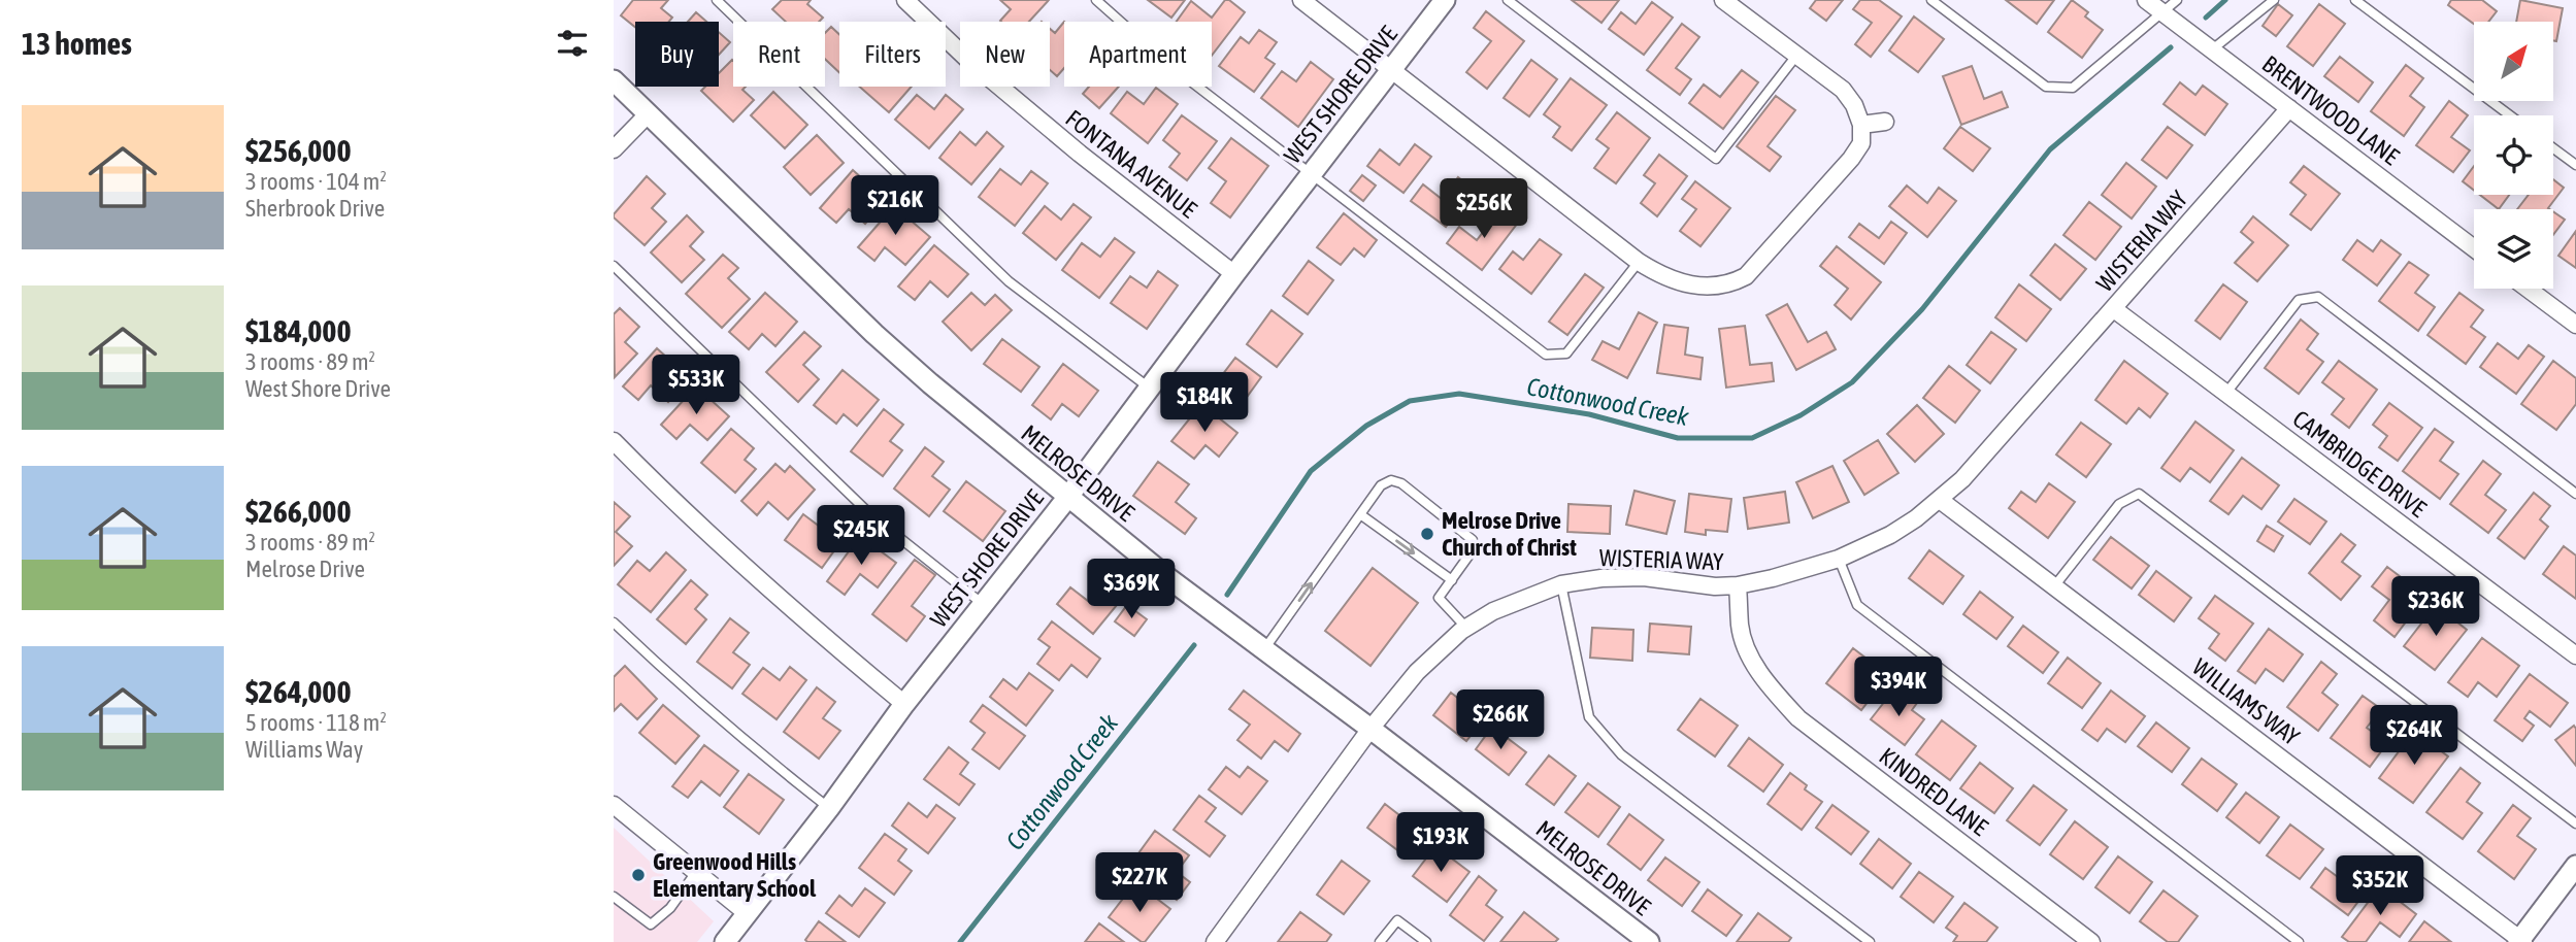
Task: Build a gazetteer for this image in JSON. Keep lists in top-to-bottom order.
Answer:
{
  "streets": {
    "street": [
      "WEST SHORE DRIVE",
      "BRENTWOOD LANE",
      "FONTANA AVENUE",
      "WISTERIA WAY",
      "CAMBRIDGE DRIVE",
      "MELROSE DRIVE",
      "WILLIAMS WAY",
      "KINDRED LANE"
    ]
  },
  "crossings": [
    ["WEST SHORE DRIVE", "FONTANA AVENUE"],
    ["WEST SHORE DRIVE", "MELROSE DRIVE"],
    ["BRENTWOOD LANE", "WISTERIA WAY"],
    ["WISTERIA WAY", "CAMBRIDGE DRIVE"],
    ["WISTERIA WAY", "MELROSE DRIVE"],
    ["WISTERIA WAY", "WILLIAMS WAY"],
    ["WISTERIA WAY", "KINDRED LANE"]
  ],
  "water": ["Cottonwood Creek"],
  "places": ["Melrose Drive Church of Christ", "Greenwood Hills Elementary School"],
  "north": "top right",
  "page": {
    "heading": "13 homes",
    "chip": [
      "Buy",
      "Rent",
      "Filters",
      "New",
      "Apartment"
    ],
    "list": [
      {
        "name": "$256,000",
        "note": "3 rooms · 104 m² · Sherbrook Drive"
      },
      {
        "name": "$184,000",
        "note": "3 rooms · 89 m² · West Shore Drive"
      },
      {
        "name": "$266,000",
        "note": "3 rooms · 89 m² · Melrose Drive"
      },
      {
        "name": "$264,000",
        "note": "5 rooms · 118 m² · Williams Way"
      }
    ],
    "price": [
      "$216K",
      "$256K",
      "$533K",
      "$184K",
      "$245K",
      "$369K",
      "$236K",
      "$394K",
      "$266K",
      "$264K",
      "$193K",
      "$227K",
      "$352K"
    ]
  }
}
